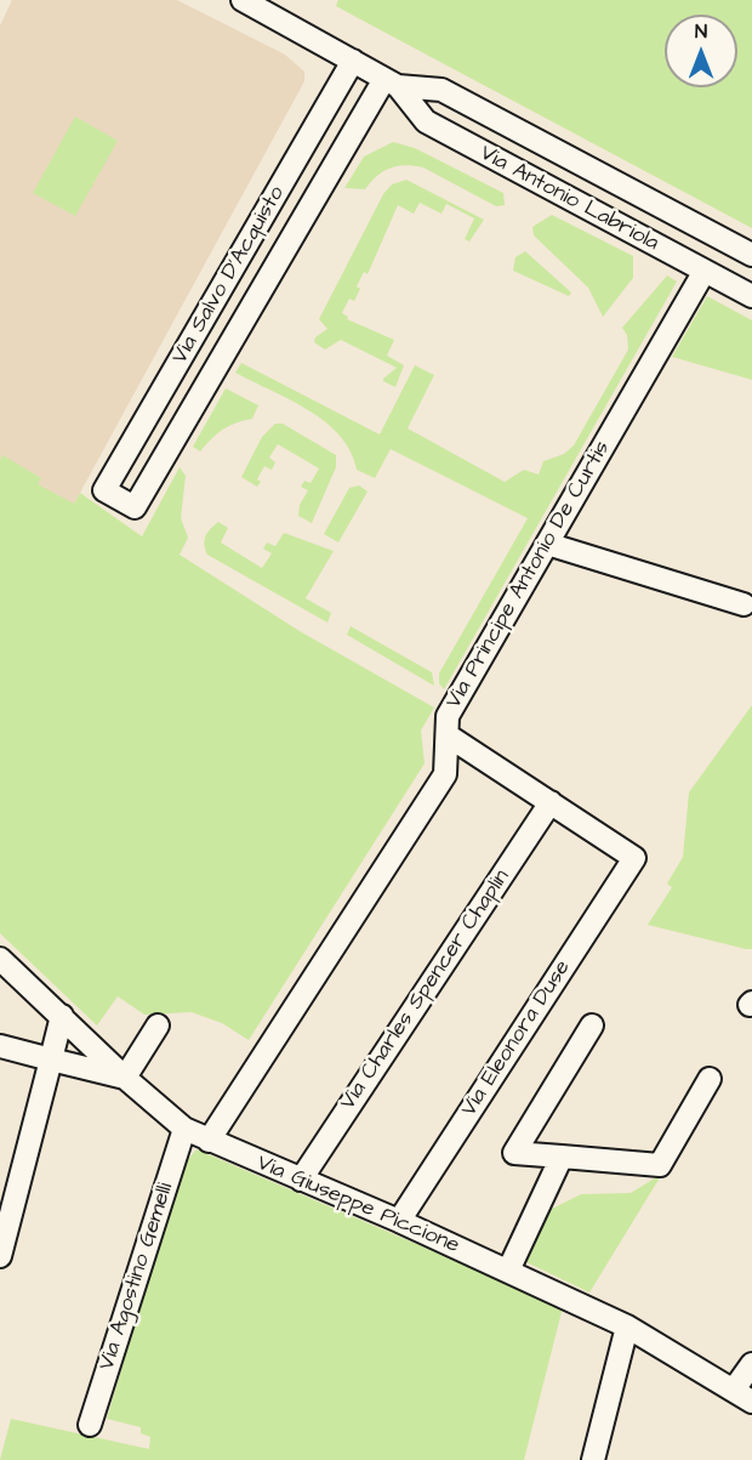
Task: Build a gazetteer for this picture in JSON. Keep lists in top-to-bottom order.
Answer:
{
  "streets": {
    "street": [
      "Via Antonio Labriola",
      "Via Salvo D'Acquisto",
      "Via Principe Antonio De Curtis",
      "Via Charles Spencer Chaplin",
      "Via Eleonora Duse",
      "Via Giuseppe Piccione",
      "Via Agostino Gemelli"
    ]
  },
  "crossings": [
    ["Via Antonio Labriola", "Via Salvo D'Acquisto"],
    ["Via Antonio Labriola", "Via Principe Antonio De Curtis"],
    ["Via Principe Antonio De Curtis", "Via Giuseppe Piccione"],
    ["Via Charles Spencer Chaplin", "Via Eleonora Duse"],
    ["Via Charles Spencer Chaplin", "Via Giuseppe Piccione"],
    ["Via Eleonora Duse", "Via Giuseppe Piccione"],
    ["Via Giuseppe Piccione", "Via Agostino Gemelli"]
  ],
  "north": "top"
}
